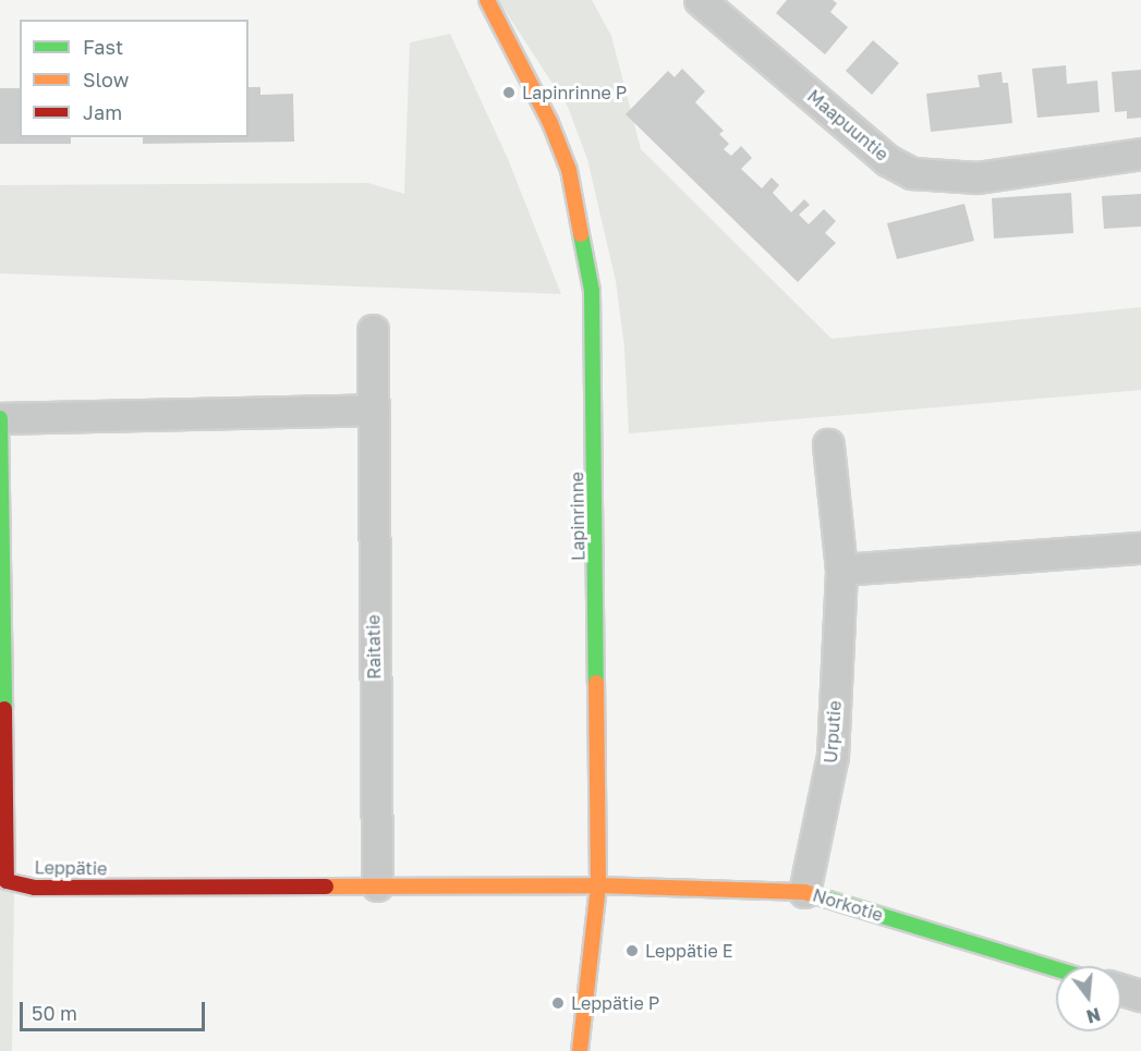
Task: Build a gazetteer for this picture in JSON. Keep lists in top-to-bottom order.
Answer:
{
  "streets": {
    "street": [
      "Maapuuntie",
      "Lapinrinne",
      "Raitatie",
      "Urputie",
      "Leppätie",
      "Norkotie"
    ]
  },
  "crossings": [
    ["Lapinrinne", "Leppätie"],
    ["Lapinrinne", "Norkotie"],
    ["Raitatie", "Leppätie"],
    ["Urputie", "Norkotie"],
    ["Leppätie", "Norkotie"]
  ],
  "places": ["Lapinrinne P", "Leppätie E", "Leppätie P"],
  "legend": ["Fast", "Slow", "Jam"],
  "scale_bar": "50 m",
  "north": "bottom"
}
